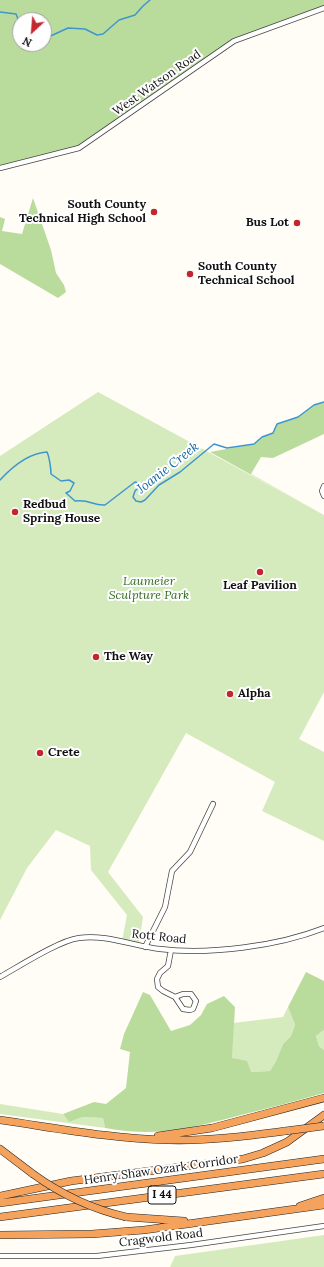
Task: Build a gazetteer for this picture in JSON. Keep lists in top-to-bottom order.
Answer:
{
  "streets": {
    "highway": ["Henry Shaw Ozark Corridor", "I 44"],
    "street": ["West Watson Road", "Rott Road", "Cragwold Road"]
  },
  "water": ["Joanie Creek"],
  "parks": ["Laumeier Sculpture Park"],
  "places": [
    "South County Technical High School",
    "Bus Lot",
    "South County Technical School",
    "Redbud Spring House",
    "Leaf Pavilion",
    "The Way",
    "Alpha",
    "Crete"
  ],
  "north": "bottom left"
}
